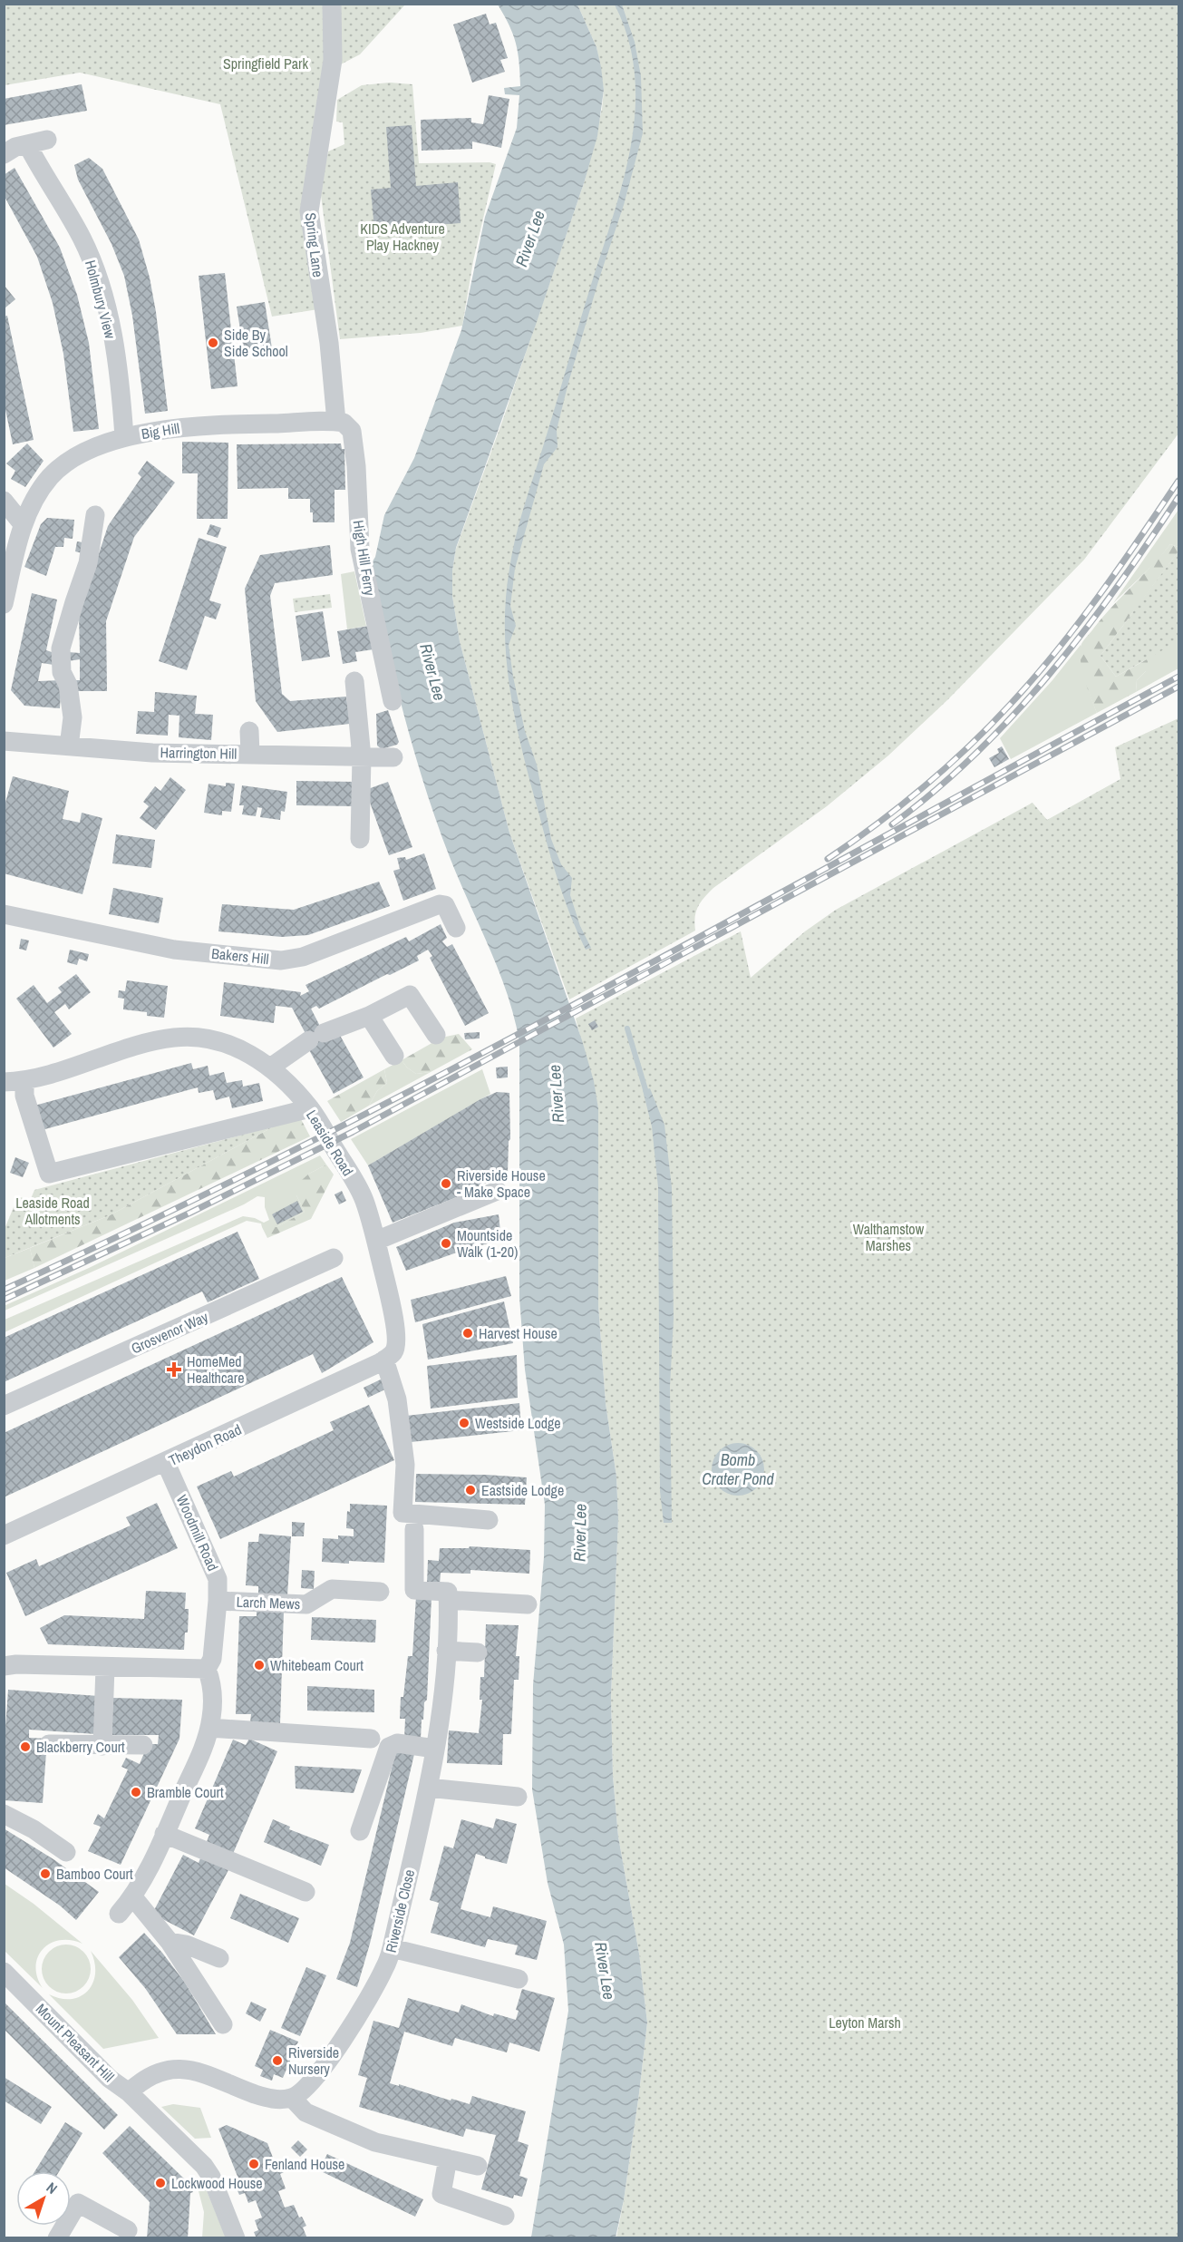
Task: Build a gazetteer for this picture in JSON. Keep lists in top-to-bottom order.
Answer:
{
  "streets": {
    "street": [
      "Spring Lane",
      "Holmbury View",
      "Big Hill",
      "High Hill Ferry",
      "Harrington Hill",
      "Bakers Hill",
      "Leaside Road",
      "Grosvenor Way",
      "Theydon Road",
      "Woodmill Road",
      "Larch Mews",
      "Riverside Close",
      "Mount Pleasant Hill"
    ]
  },
  "crossings": [
    ["Spring Lane", "Big Hill"],
    ["Spring Lane", "High Hill Ferry"],
    ["Holmbury View", "Big Hill"],
    ["Big Hill", "High Hill Ferry"],
    ["Leaside Road", "Theydon Road"],
    ["Theydon Road", "Woodmill Road"],
    ["Woodmill Road", "Larch Mews"]
  ],
  "water": ["River Lee", "Bomb Crater Pond"],
  "parks": [
    "Springfield Park",
    "KIDS Adventure Play Hackney",
    "Leaside Road Allotments",
    "Walthamstow Marshes",
    "Leyton Marsh"
  ],
  "places": {
    "other": [
      "Side By Side School",
      "Riverside House - Make Space",
      "Mountside Walk (1-20)",
      "Harvest House",
      "Westside Lodge",
      "Eastside Lodge",
      "Whitebeam Court",
      "Blackberry Court",
      "Bramble Court",
      "Bamboo Court",
      "Riverside Nursery",
      "Fenland House",
      "Lockwood House"
    ],
    "health": ["HomeMed Healthcare"]
  },
  "north": "top right"
}
